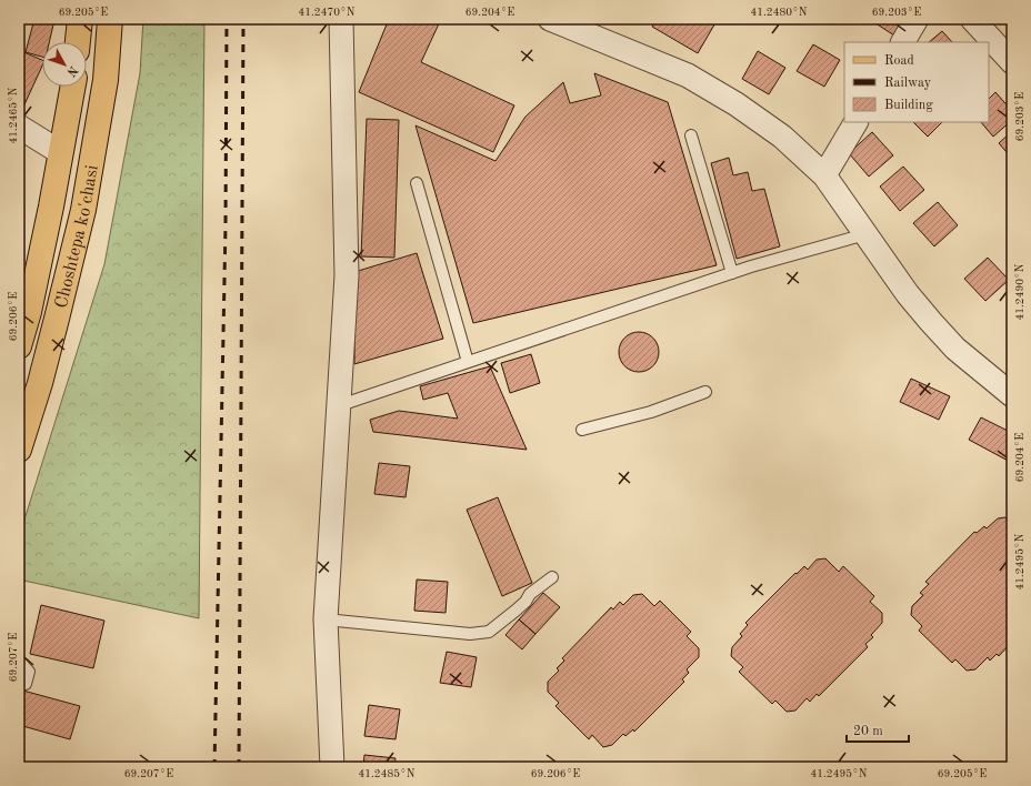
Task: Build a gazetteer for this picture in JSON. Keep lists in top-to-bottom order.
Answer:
{
  "streets": {
    "main road": ["Choshtepa ko'chasi"]
  },
  "legend": ["Road", "Railway", "Building"],
  "scale_bar": "20 m",
  "north": "bottom right",
  "coordinates": [
    "69.205°E",
    "41.2470°N",
    "69.204°E",
    "41.2480°N",
    "69.203°E",
    "41.2465°N",
    "41.2490°N",
    "69.206°E",
    "41.2495°N",
    "69.207°E",
    "41.2485°N"
  ]
}
